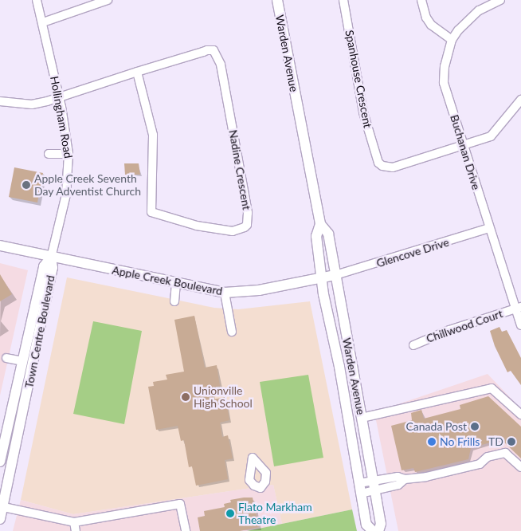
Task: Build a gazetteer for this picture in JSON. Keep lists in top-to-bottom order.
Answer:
{
  "streets": {
    "main road": ["Warden Avenue", "Apple Creek Boulevard", "Town Centre Boulevard"],
    "street": [
      "Spanhouse Crescent",
      "Hollingham Road",
      "Buchanan Drive",
      "Nadine Crescent",
      "Glencove Drive",
      "Chillwood Court"
    ]
  },
  "crossings": [
    ["Warden Avenue", "Glencove Drive"],
    ["Warden Avenue", "Apple Creek Boulevard"],
    ["Spanhouse Crescent", "Buchanan Drive"],
    ["Hollingham Road", "Nadine Crescent"],
    ["Hollingham Road", "Apple Creek Boulevard"],
    ["Hollingham Road", "Town Centre Boulevard"],
    ["Buchanan Drive", "Glencove Drive"],
    ["Buchanan Drive", "Chillwood Court"],
    ["Glencove Drive", "Apple Creek Boulevard"],
    ["Apple Creek Boulevard", "Town Centre Boulevard"]
  ],
  "places": [
    "Apple Creek Seventh Day Adventist Church",
    "Unionville High School",
    "Canada Post",
    "No Frills",
    "TD",
    "Flato Markham Theatre"
  ]
}
